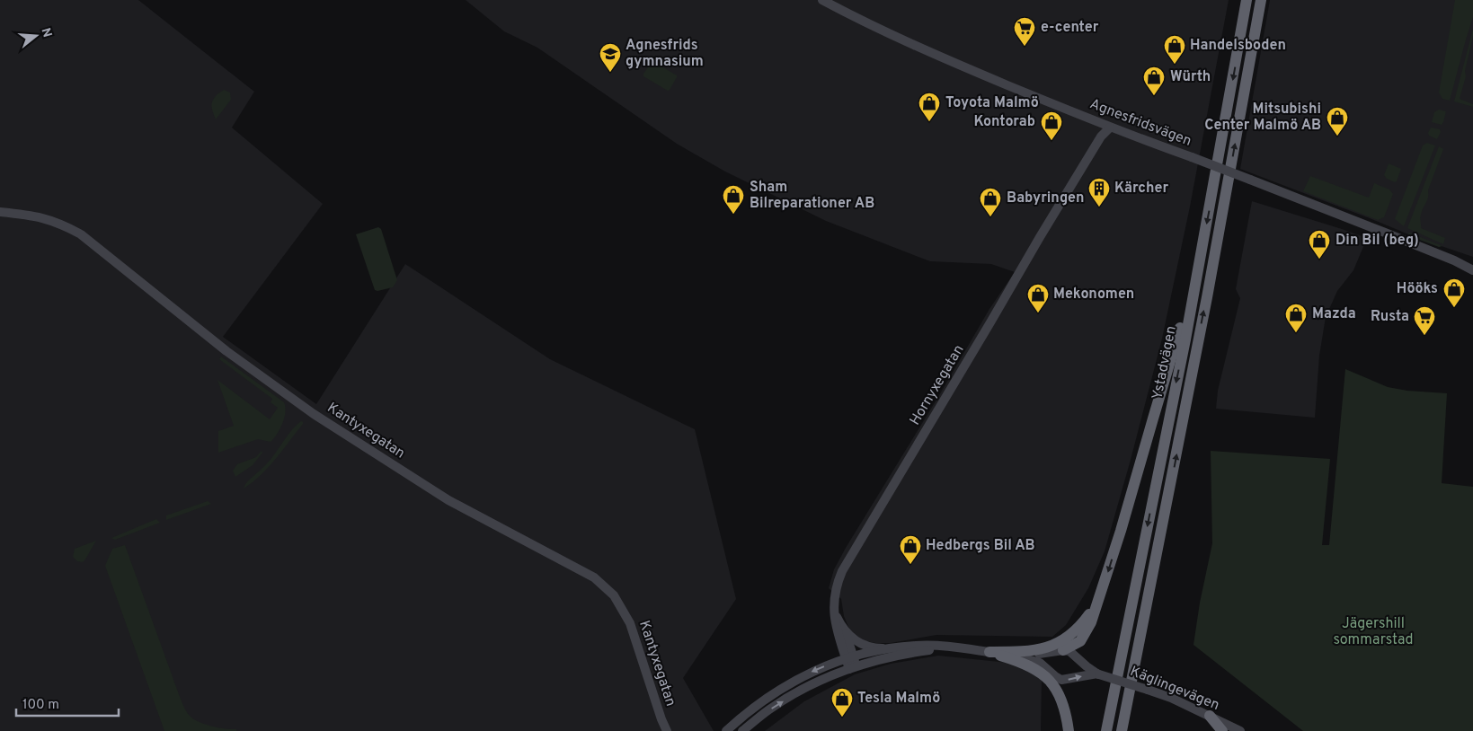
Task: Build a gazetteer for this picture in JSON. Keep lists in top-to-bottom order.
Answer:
{
  "streets": {
    "highway": ["Ystadvägen"],
    "main road": [
      "Agnesfridsvägen",
      "Hornyxegatan",
      "Kantyxegatan",
      "Käglingevägen"
    ]
  },
  "crossings": [
    ["Agnesfridsvägen", "Hornyxegatan"],
    ["Hornyxegatan", "Käglingevägen"]
  ],
  "parks": ["Jägershill sommarstad"],
  "places": {
    "supermarket": ["e-center", "Rusta"],
    "shop": [
      "Handelsboden",
      "Würth",
      "Toyota Malmö",
      "Mitsubishi Center Malmö AB",
      "Kontorab",
      "Sham Bilreparationer AB",
      "Babyringen",
      "Din Bil (beg)",
      "Hööks",
      "Mekonomen",
      "Mazda",
      "Hedbergs Bil AB",
      "Tesla Malmö"
    ],
    "school or university": ["Agnesfrids gymnasium"],
    "building": ["Kärcher"]
  },
  "scale_bar": "100 m",
  "north": "right"
}
